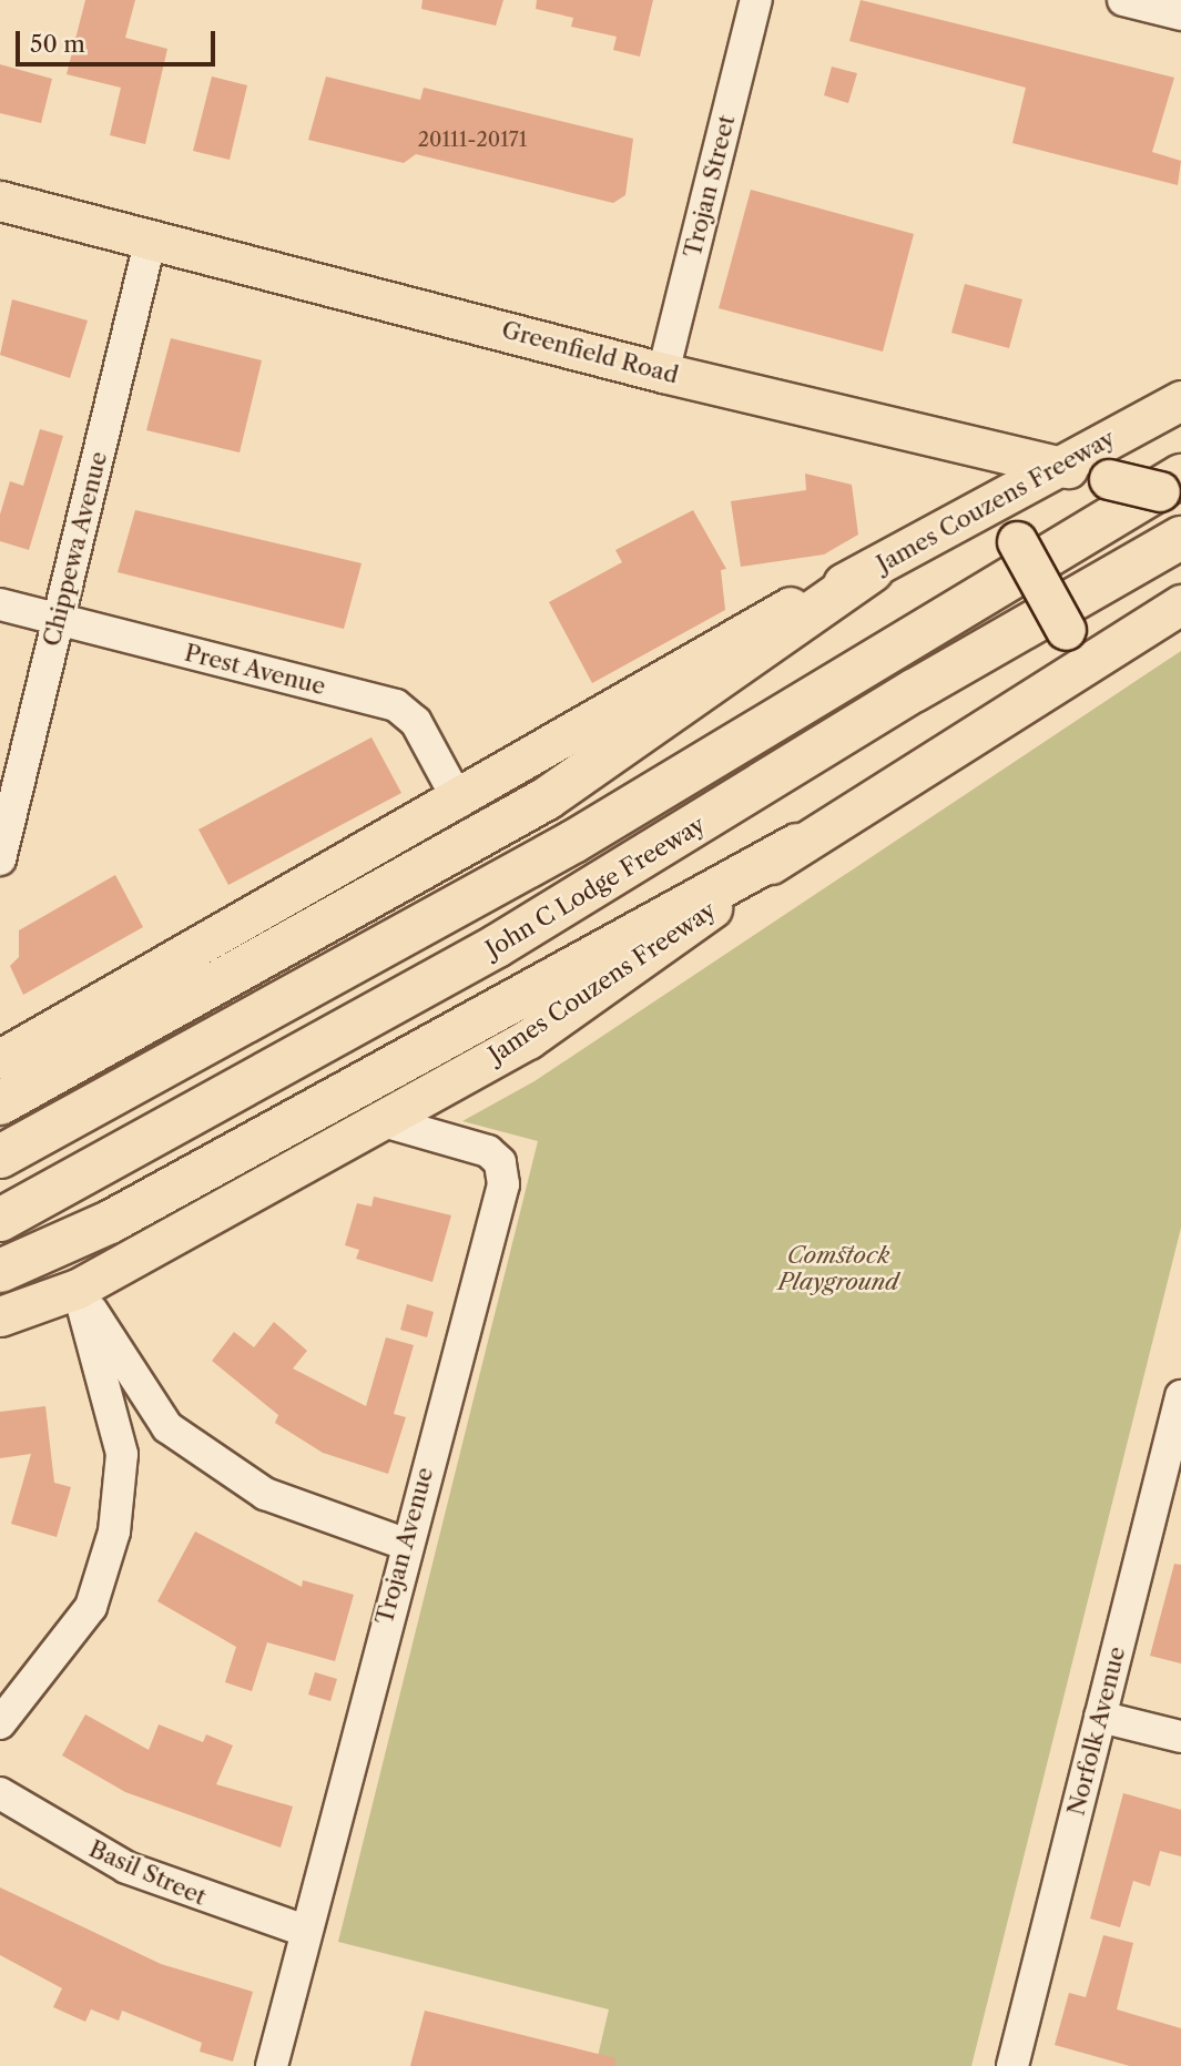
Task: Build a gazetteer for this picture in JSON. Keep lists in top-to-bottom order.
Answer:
{
  "streets": {
    "highway": ["John C Lodge Freeway"],
    "main road": ["Greenfield Road", "James Couzens Freeway"],
    "street": [
      "Trojan Street",
      "Chippewa Avenue",
      "Prest Avenue",
      "Trojan Avenue",
      "Norfolk Avenue",
      "Basil Street"
    ]
  },
  "crossings": [
    ["Trojan Street", "Greenfield Road"],
    ["Greenfield Road", "James Couzens Freeway"],
    ["Greenfield Road", "Chippewa Avenue"],
    ["James Couzens Freeway", "Prest Avenue"],
    ["James Couzens Freeway", "Trojan Avenue"],
    ["Chippewa Avenue", "Prest Avenue"],
    ["Trojan Avenue", "Basil Street"]
  ],
  "parks": ["Comstock Playground"],
  "house_numbers": ["20111-20171"],
  "scale_bar": "50 m"
}
